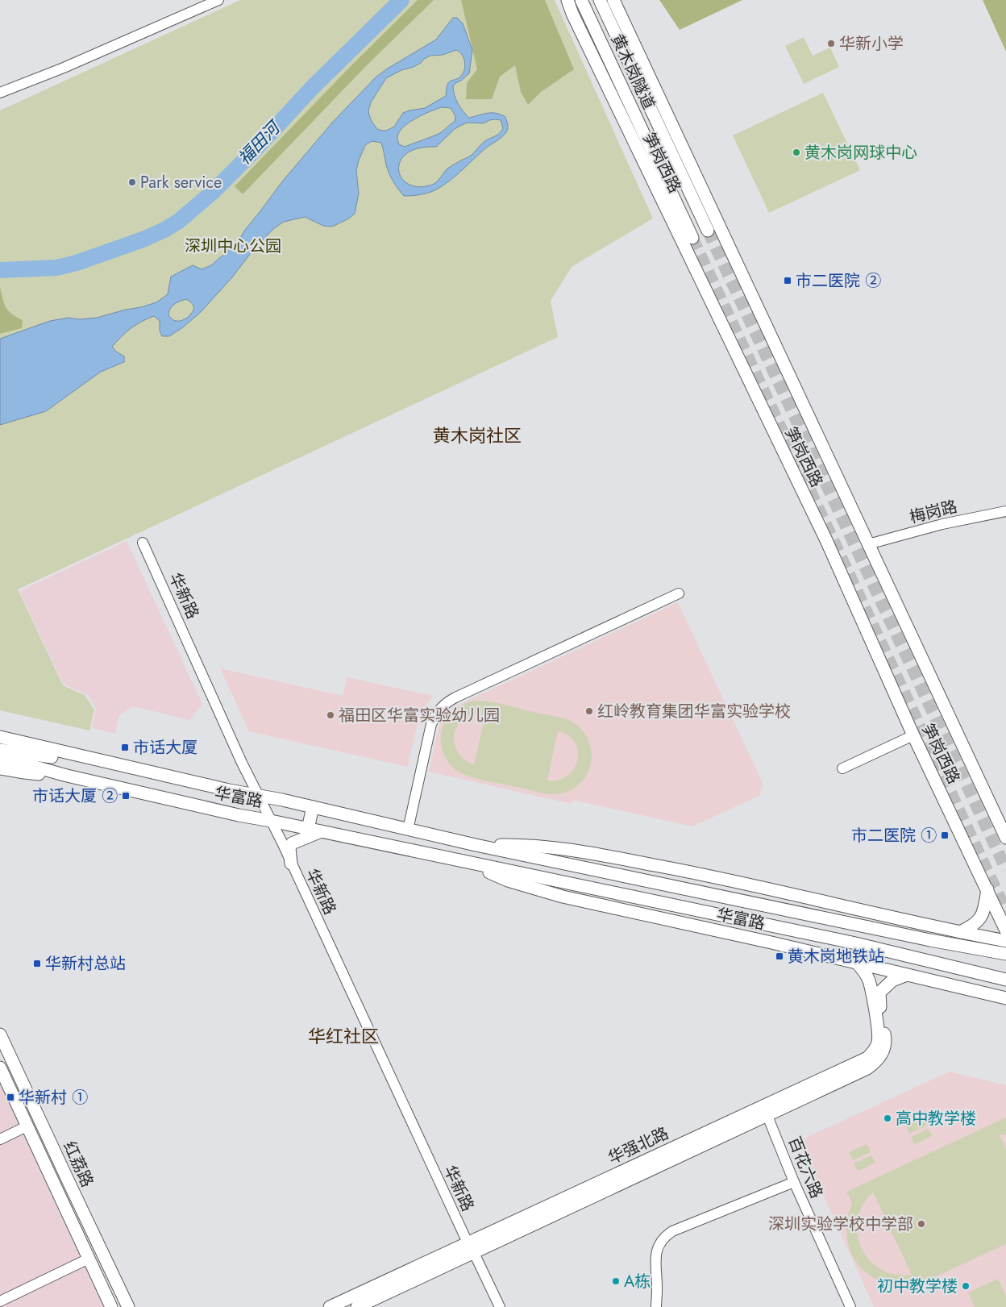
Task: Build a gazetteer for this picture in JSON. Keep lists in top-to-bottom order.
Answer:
{
  "streets": {
    "main road": [
      "黄木岗隧道",
      "笋岗西路",
      "华富路",
      "华强北路",
      "红荔路"
    ],
    "street": ["梅岗路", "华新路", "百花六路"]
  },
  "crossings": [
    ["笋岗西路", "梅岗路"],
    ["华新路", "华富路"],
    ["华新路", "华强北路"],
    ["华富路", "华强北路"],
    ["华强北路", "百花六路"]
  ],
  "districts": ["黄木岗社区", "华红社区"],
  "water": ["福田河"],
  "parks": ["深圳中心公园"],
  "places": {
    "other": [
      "华新小学",
      "黄木岗网球中心",
      "Park service",
      "红岭教育集团华富实验学校",
      "福田区华富实验幼儿园",
      "高中教学楼",
      "深圳实验学校中学部",
      "A栋",
      "初中教学楼"
    ],
    "transit": [
      "市二医院 ②",
      "市话大厦",
      "市话大厦 ②",
      "市二医院 ①",
      "黄木岗地铁站",
      "华新村总站",
      "华新村 ①"
    ]
  }
}
